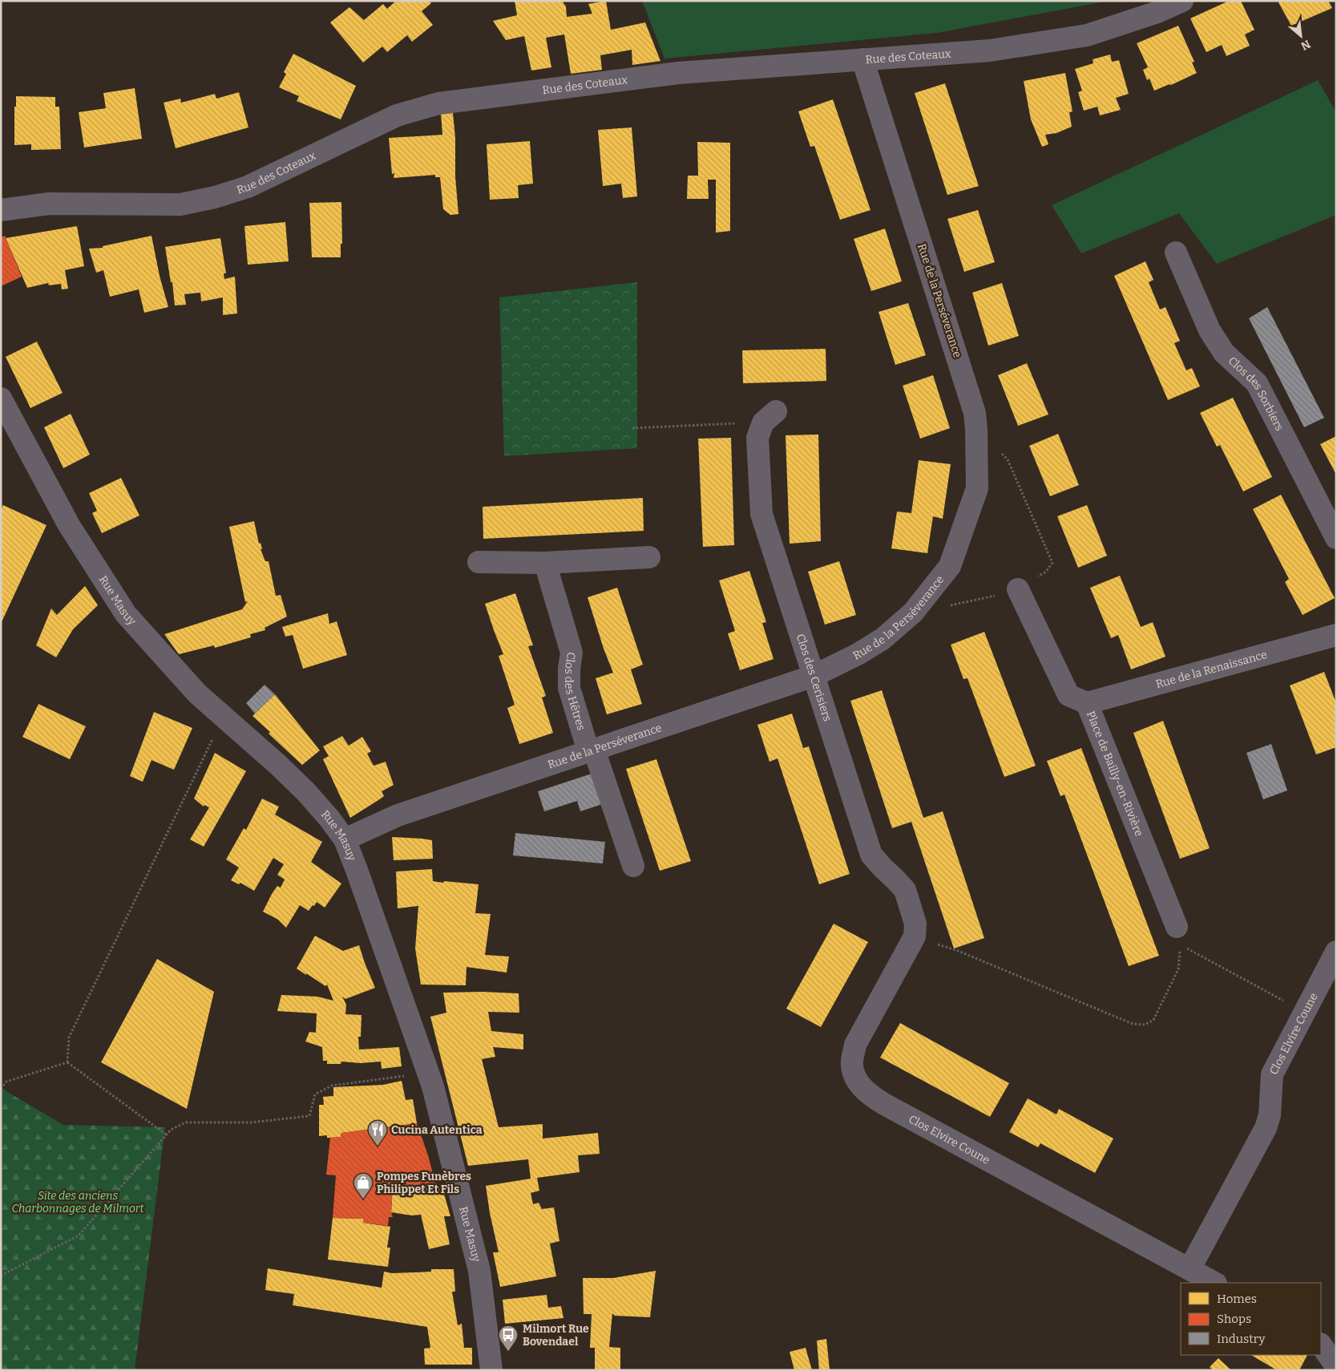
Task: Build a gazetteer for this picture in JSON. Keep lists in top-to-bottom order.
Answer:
{
  "streets": {
    "street": [
      "Rue des Coteaux",
      "Rue de la Perséverance",
      "Clos des Sorbiers",
      "Rue Masuy",
      "Rue de la Renaissance",
      "Clos des Cerisiers",
      "Clos des Hêtres",
      "Place de Bailly-en-Rivière",
      "Clos Elvire Coune"
    ]
  },
  "crossings": [
    ["Rue des Coteaux", "Rue de la Perséverance"],
    ["Rue de la Perséverance", "Rue Masuy"],
    ["Rue de la Perséverance", "Clos des Cerisiers"],
    ["Rue de la Perséverance", "Clos des Hêtres"],
    ["Rue de la Renaissance", "Place de Bailly-en-Rivière"],
    ["Clos des Cerisiers", "Clos Elvire Coune"]
  ],
  "parks": ["Site des anciens Charbonnages de Milmort"],
  "places": {
    "restaurant": ["Cucina Autentica"],
    "shop": ["Pompes Funèbres Philippet Et Fils"],
    "bus stop": ["Milmort Rue Bovendael"]
  },
  "legend": ["Homes", "Shops", "Industry"],
  "north": "bottom right"
}
